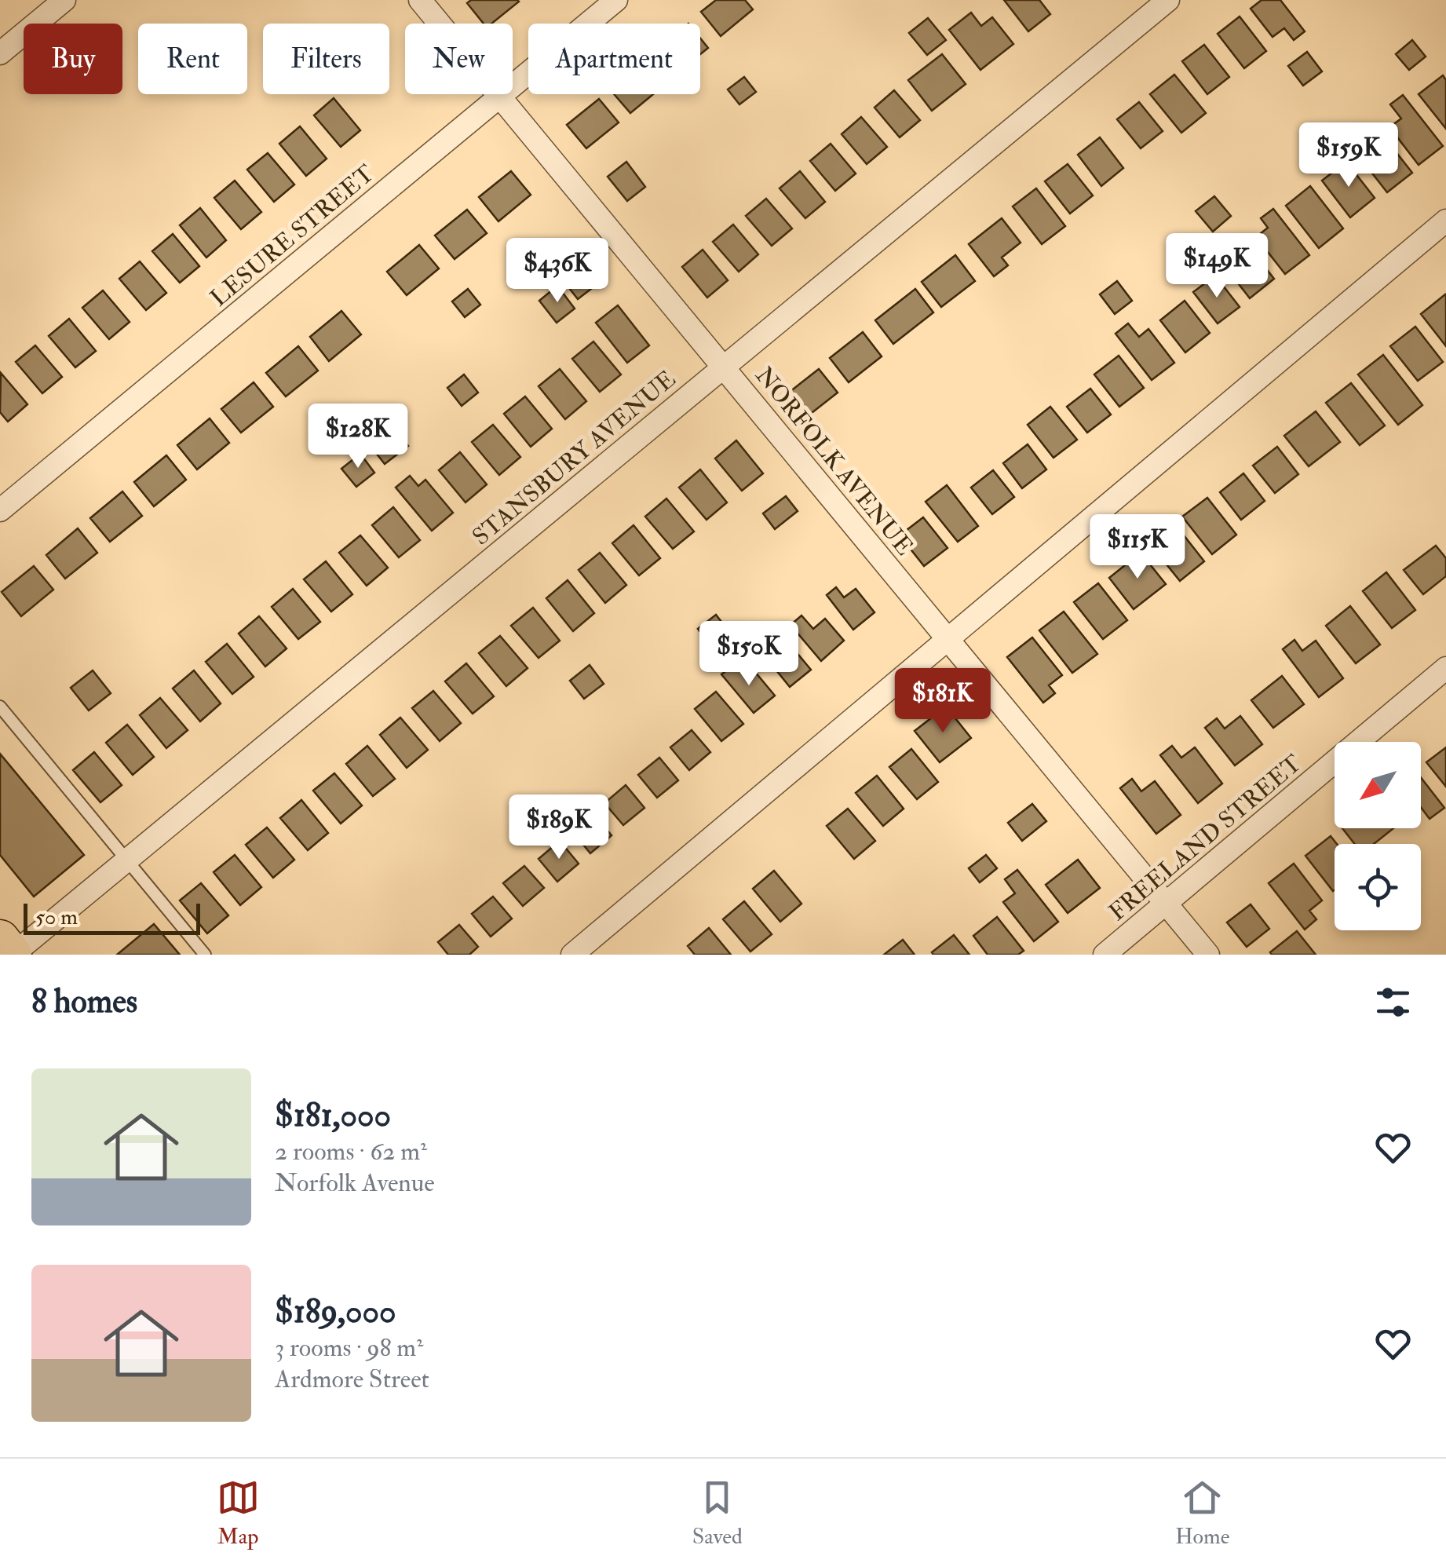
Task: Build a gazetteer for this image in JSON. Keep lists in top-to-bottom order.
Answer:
{
  "streets": {
    "street": [
      "LESURE STREET",
      "STANSBURY AVENUE",
      "NORFOLK AVENUE",
      "FREELAND STREET"
    ]
  },
  "crossings": [
    ["LESURE STREET", "NORFOLK AVENUE"],
    ["STANSBURY AVENUE", "NORFOLK AVENUE"],
    ["NORFOLK AVENUE", "FREELAND STREET"]
  ],
  "scale_bar": "50 m",
  "north": "bottom left",
  "page": {
    "chip": [
      "Buy",
      "Rent",
      "Filters",
      "New",
      "Apartment"
    ],
    "price": [
      "$159K",
      "$149K",
      "$436K",
      "$128K",
      "$115K",
      "$150K",
      "$181K",
      "$189K"
    ],
    "scale": "50 m",
    "heading": "8 homes",
    "list": [
      {
        "name": "$181,000",
        "note": "2 rooms · 62 m² · Norfolk Avenue"
      },
      {
        "name": "$189,000",
        "note": "3 rooms · 98 m² · Ardmore Street"
      }
    ],
    "tabs": ["Map", "Saved", "Home"]
  }
}
